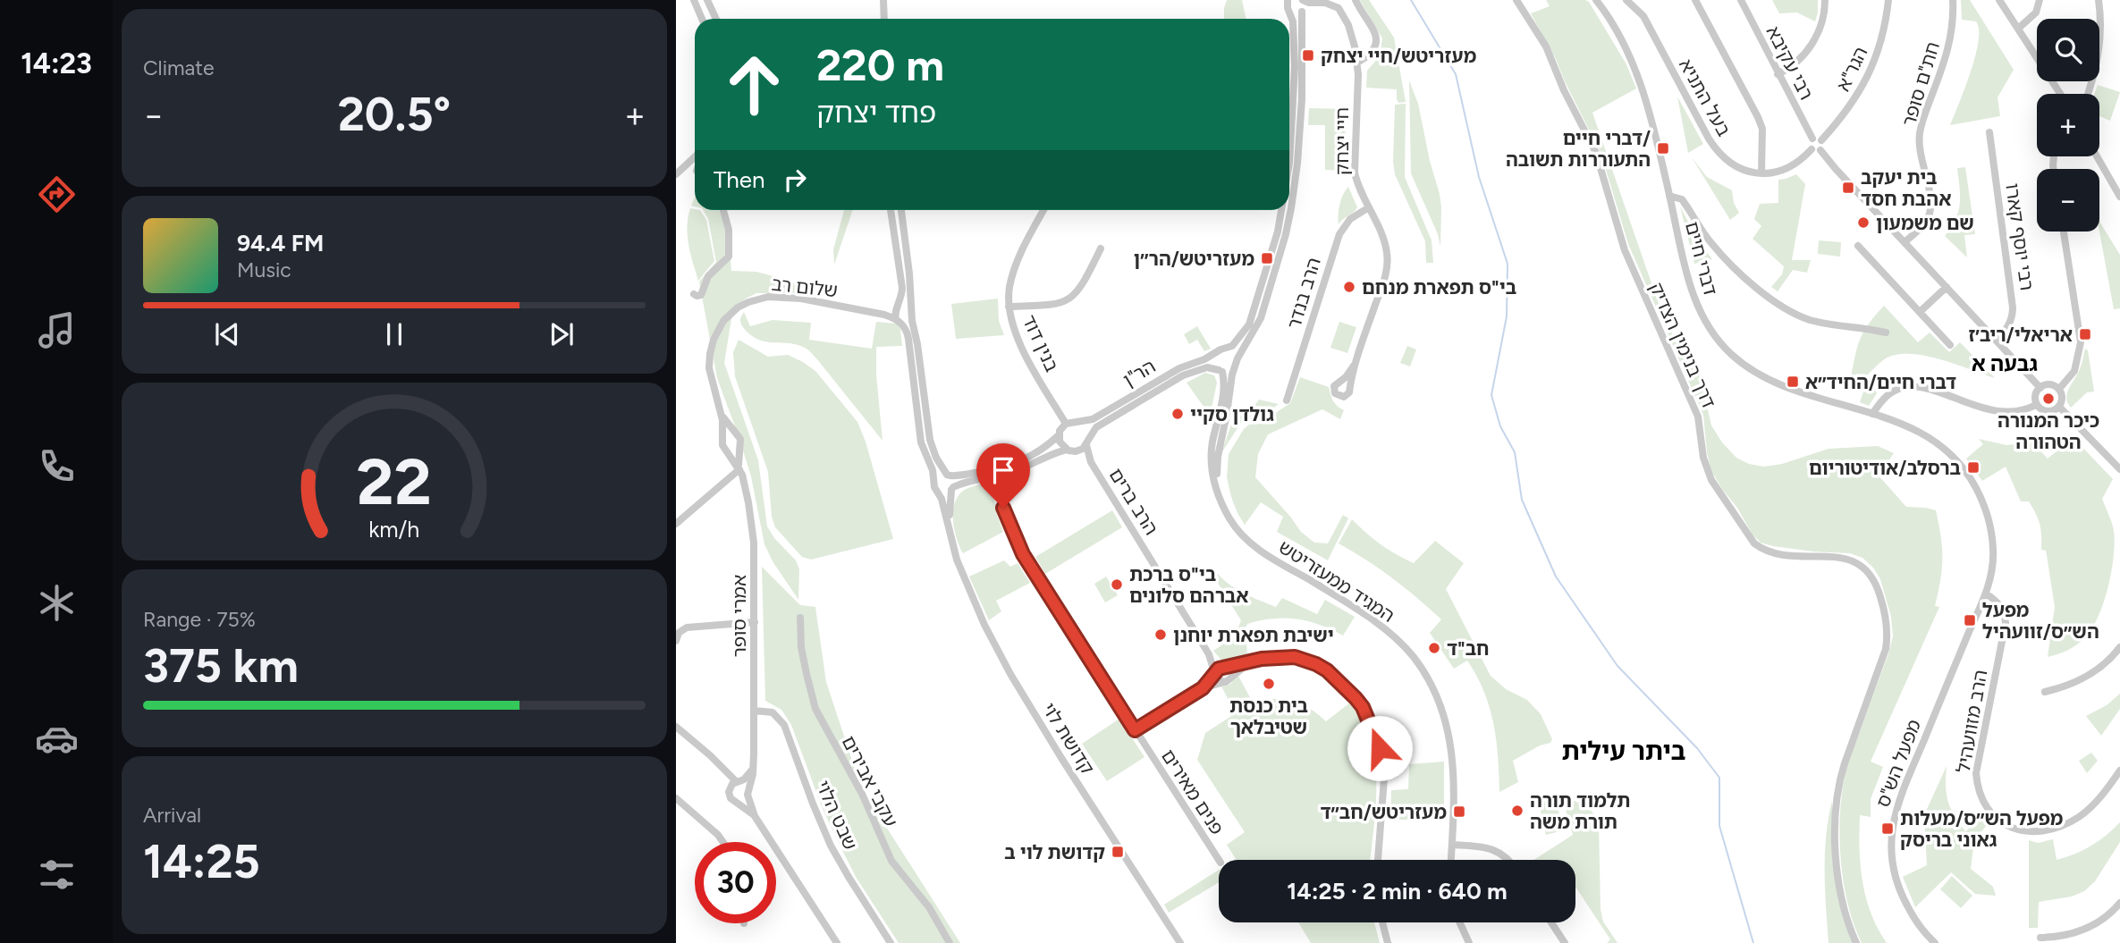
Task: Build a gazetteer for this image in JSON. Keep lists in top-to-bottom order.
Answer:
{
  "streets": {
    "street": [
      "רבי עקיבא",
      "הגר\"א",
      "חת\"ם סופר",
      "בעל התניא",
      "חיי יצחק",
      "רבי יוסף קארו",
      "דברי חיים",
      "שלום רב",
      "הרב בנדר",
      "בנין דוד",
      "דרך בנימין הצדיק",
      "הר\"ן",
      "הרב ברים",
      "המגיד ממעזריטש",
      "אמרי סופר",
      "הרב מזוועהיל",
      "קדושת לוי",
      "מפעל הש\"ס",
      "עקבי אבירים",
      "פנים מאירים",
      "שבט הלוי"
    ]
  },
  "crossings": [
    ["רבי עקיבא", "הגר\"א"],
    ["חיי יצחק", "הרב בנדר"],
    ["חיי יצחק", "המגיד ממעזריטש"],
    ["דברי חיים", "הרב מזוועהיל"],
    ["דברי חיים", "מפעל הש\"ס"],
    ["בנין דוד", "הר\"ן"],
    ["בנין דוד", "הרב ברים"],
    ["הר\"ן", "הרב ברים"],
    ["הר\"ן", "המגיד ממעזריטש"],
    ["אמרי סופר", "שבט הלוי"],
    ["הרב מזוועהיל", "מפעל הש\"ס"]
  ],
  "districts": ["גבעה א", "ביתר עילית"],
  "places": {
    "transit": [
      "מעזריטש/חיי יצחק",
      "דברי חיים/ התעוררות תשובה",
      "בית יעקב אהבת חסד",
      "מעזריטש/הר״ן",
      "אריאלי/ריב׳ז",
      "דברי חיים/החיד״א",
      "ברסלב/אודיטוריום",
      "מפעל הש״ס/זוועהיל",
      "מעזריטש/חב״ד",
      "מפעל הש״ס/מעלות גאוני בריסק",
      "קדושת לוי ב"
    ],
    "other": [
      "שם משמעון",
      "בי\"ס תפארת מנחם",
      "כיכר המנורה הטהורה",
      "גולדן סקיי",
      "בי\"ס ברכת אברהם סלונים",
      "ישיבת תפארת יוחנן",
      "חב\"ד",
      "בית כנסת שטיבלאך",
      "תלמוד תורה תורת משה"
    ]
  },
  "page": {
    "tabs": "14:23",
    "tile": [
      "Climate",
      ["Range · 75%", "375 km"],
      ["Arrival", "14:25"]
    ],
    "map_buttons": ["+", "−"],
    "turn": ["220 m", "פחד יצחק"],
    "heat": ["−", "20.5°", "+"],
    "then": "Then",
    "song": ["94.4 FM", "Music"],
    "limit": "30",
    "trip": "14:25 · 2 min · 640 m",
    "gauge": ["22", "km/h"]
  }
}
